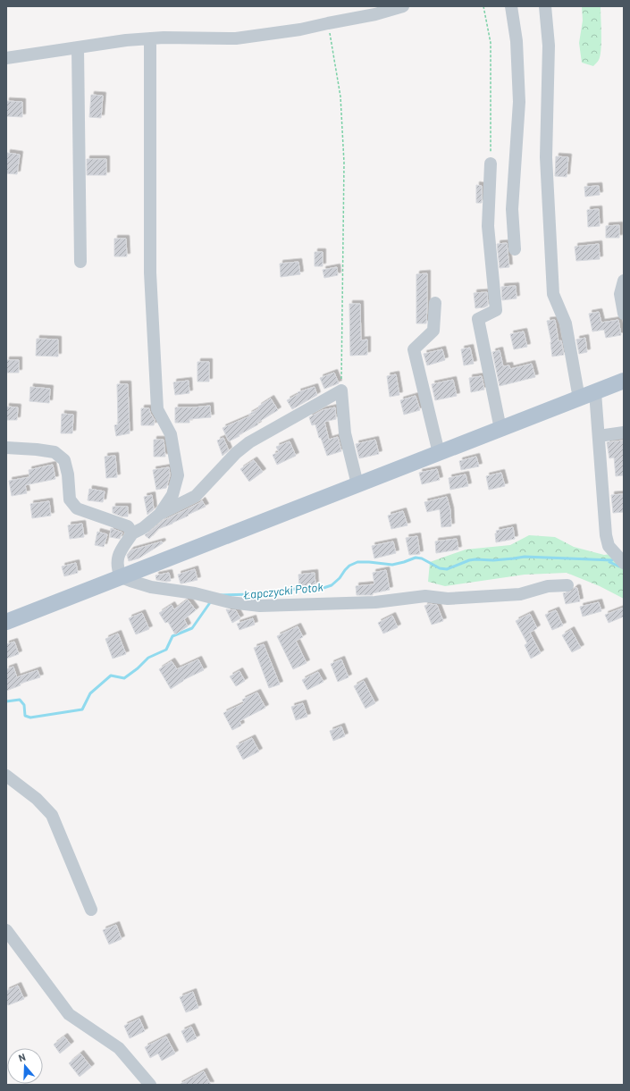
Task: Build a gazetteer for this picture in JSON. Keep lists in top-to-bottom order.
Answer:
{
  "water": ["Łapczycki Potok"],
  "north": "top"
}
